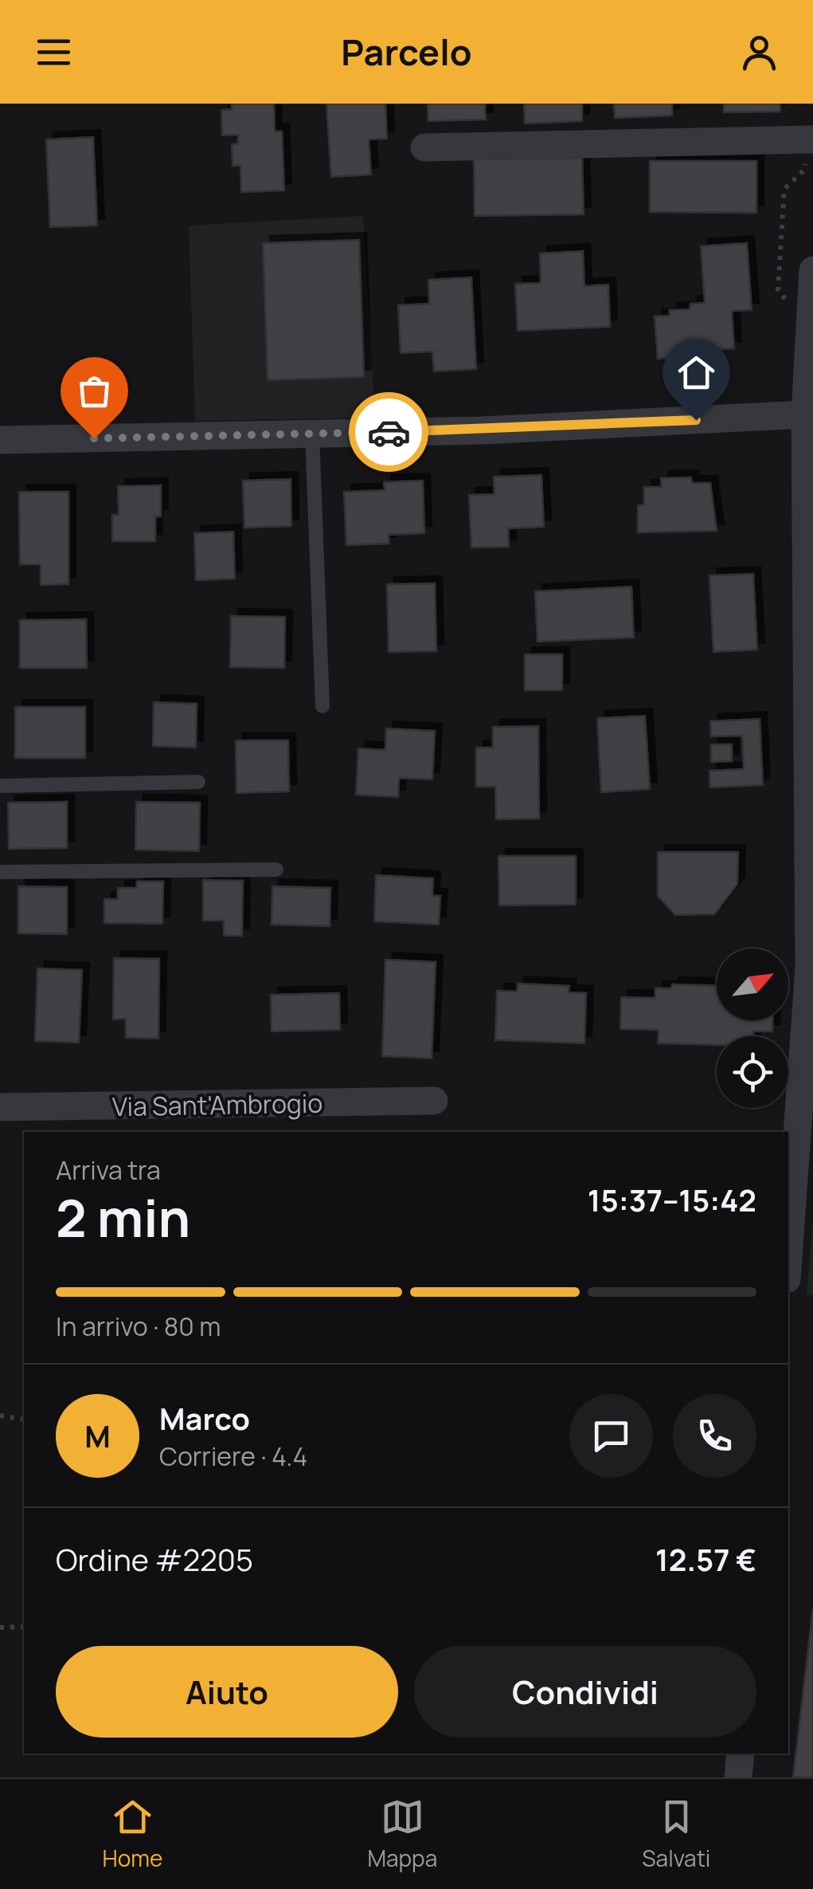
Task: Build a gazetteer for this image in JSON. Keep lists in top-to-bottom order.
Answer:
{
  "streets": {
    "street": ["Via Sant'Ambrogio"]
  },
  "north": "top right",
  "page": {
    "header": "Parcelo",
    "heading": ["2 min", "Arriva tra", "15:37–15:42"],
    "panel": [
      "Marco",
      "Corriere · 4.4",
      "Ordine #2205",
      "12.57 €"
    ],
    "bar": "In arrivo · 80 m",
    "round": "M",
    "buttons": ["Aiuto", "Condividi"],
    "tabs": ["Home", "Mappa", "Salvati"]
  }
}
